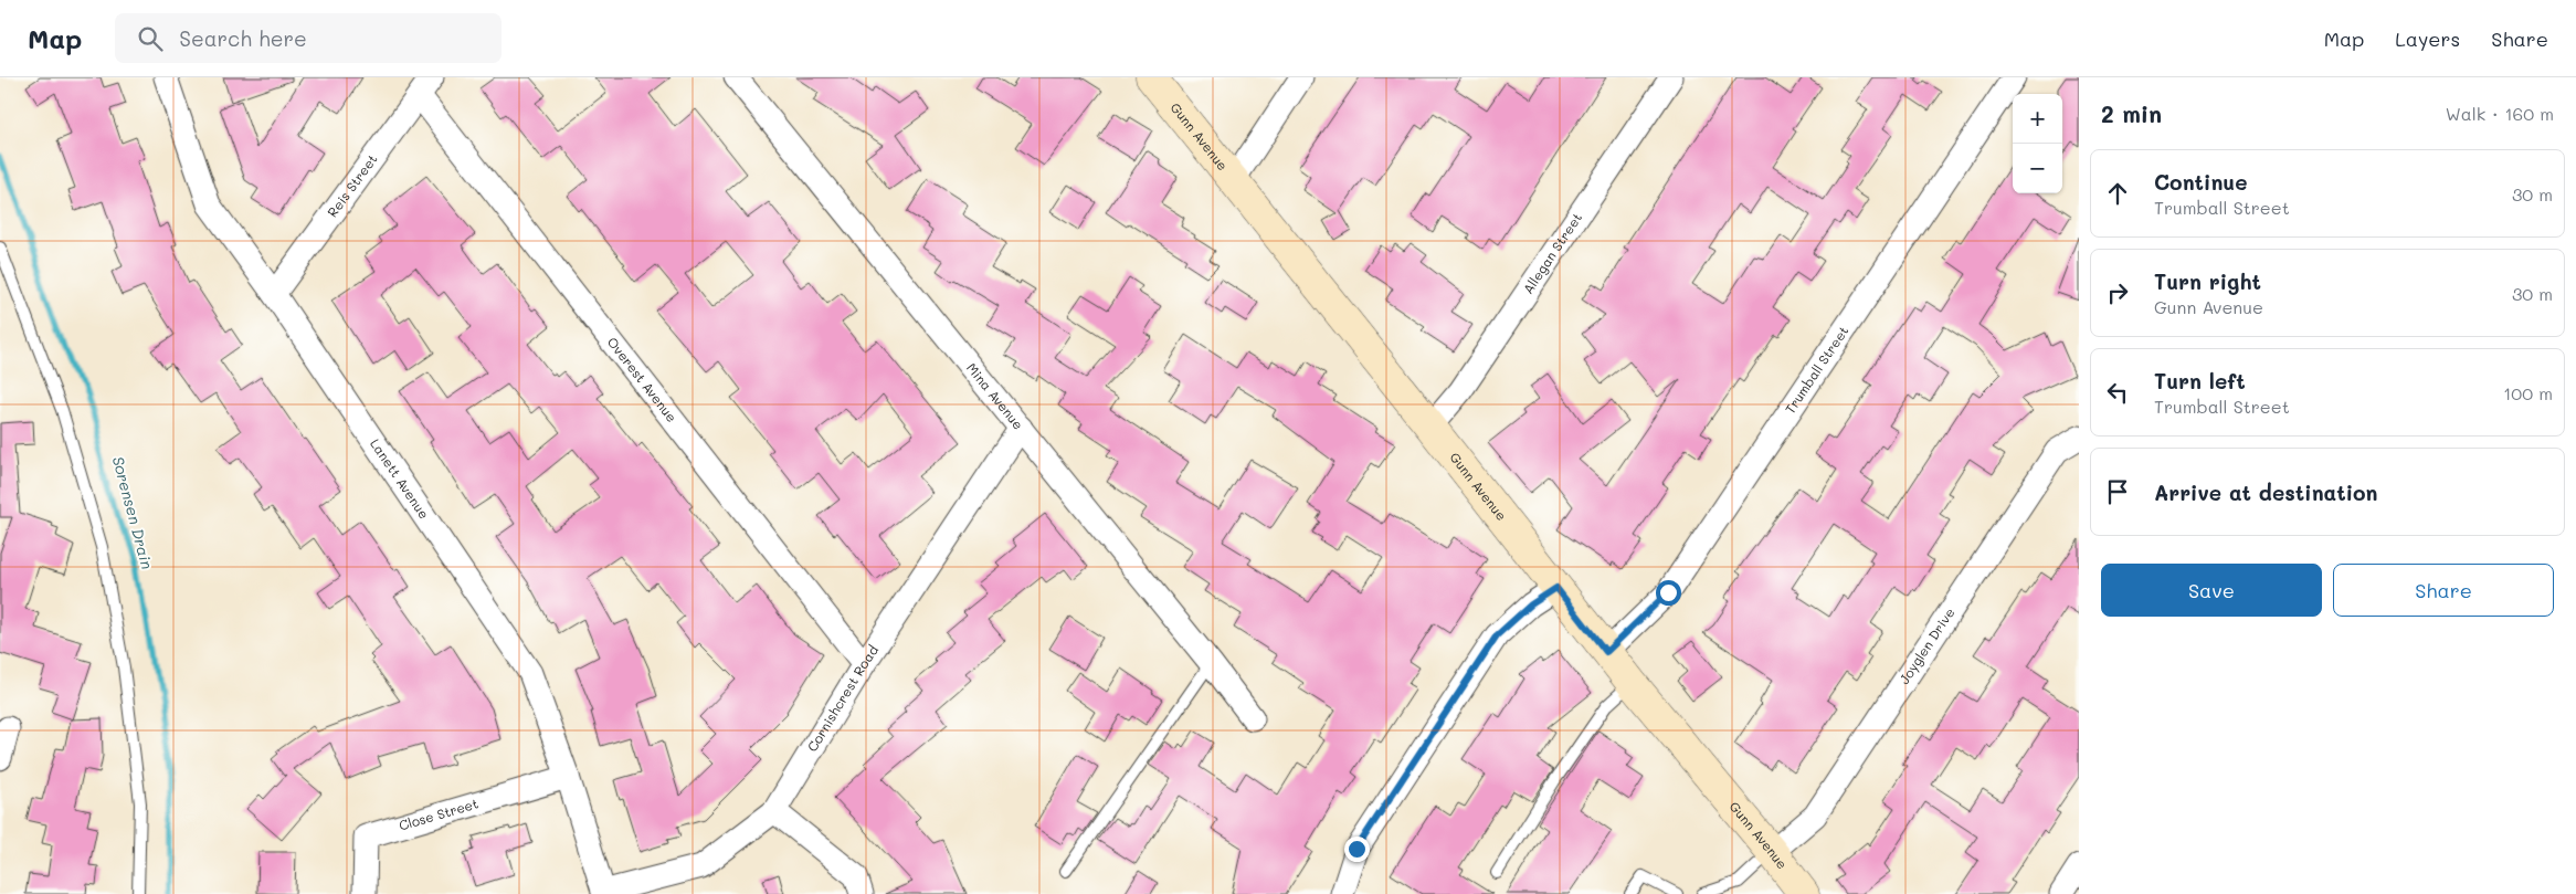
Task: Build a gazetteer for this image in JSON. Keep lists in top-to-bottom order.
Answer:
{
  "streets": {
    "street": [
      "Gunn Avenue",
      "Reis Street",
      "Allegan Street",
      "Trumball Street",
      "Overest Avenue",
      "Mina Avenue",
      "Lanett Avenue",
      "Joyglen Drive",
      "Cornishcrest Road",
      "Close Street"
    ]
  },
  "crossings": [
    ["Gunn Avenue", "Allegan Street"],
    ["Gunn Avenue", "Trumball Street"],
    ["Gunn Avenue", "Joyglen Drive"],
    ["Reis Street", "Overest Avenue"],
    ["Reis Street", "Lanett Avenue"],
    ["Overest Avenue", "Cornishcrest Road"],
    ["Mina Avenue", "Cornishcrest Road"],
    ["Lanett Avenue", "Cornishcrest Road"],
    ["Lanett Avenue", "Close Street"]
  ],
  "water": ["Sorensen Drain"],
  "page": {
    "header": "Map",
    "search": "Search here",
    "nav": ["Map", "Layers", "Share"],
    "heading": ["2 min", "Walk · 160 m"],
    "map_buttons": ["+", "−"],
    "list": [
      ["Continue", "Trumball Street", "30 m"],
      ["Turn right", "Gunn Avenue", "30 m"],
      ["Turn left", "Trumball Street", "100 m"],
      "Arrive at destination"
    ],
    "buttons": ["Save", "Share"]
  }
}
